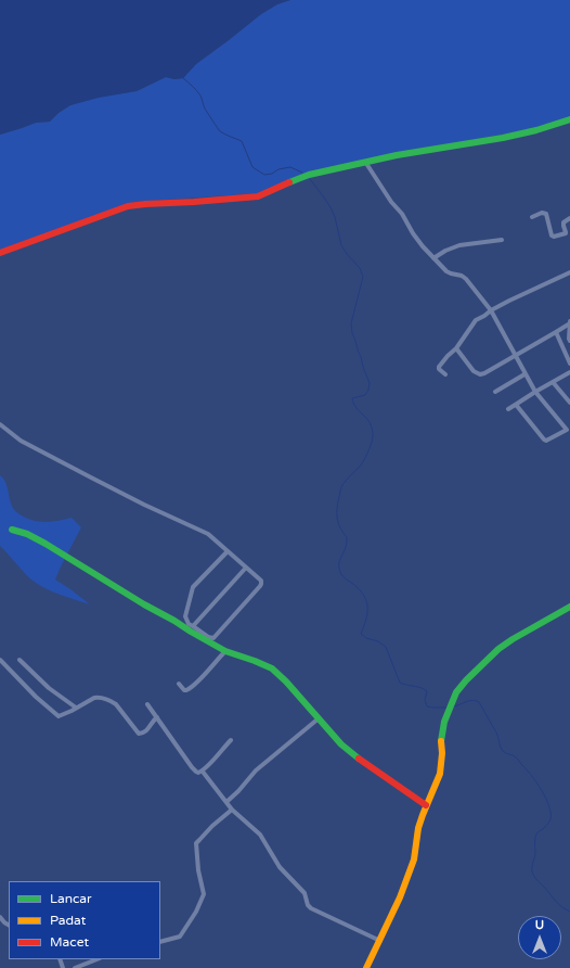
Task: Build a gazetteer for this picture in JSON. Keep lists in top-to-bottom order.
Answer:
{
  "legend": ["Lancar", "Padat", "Macet"],
  "north": "top"
}
